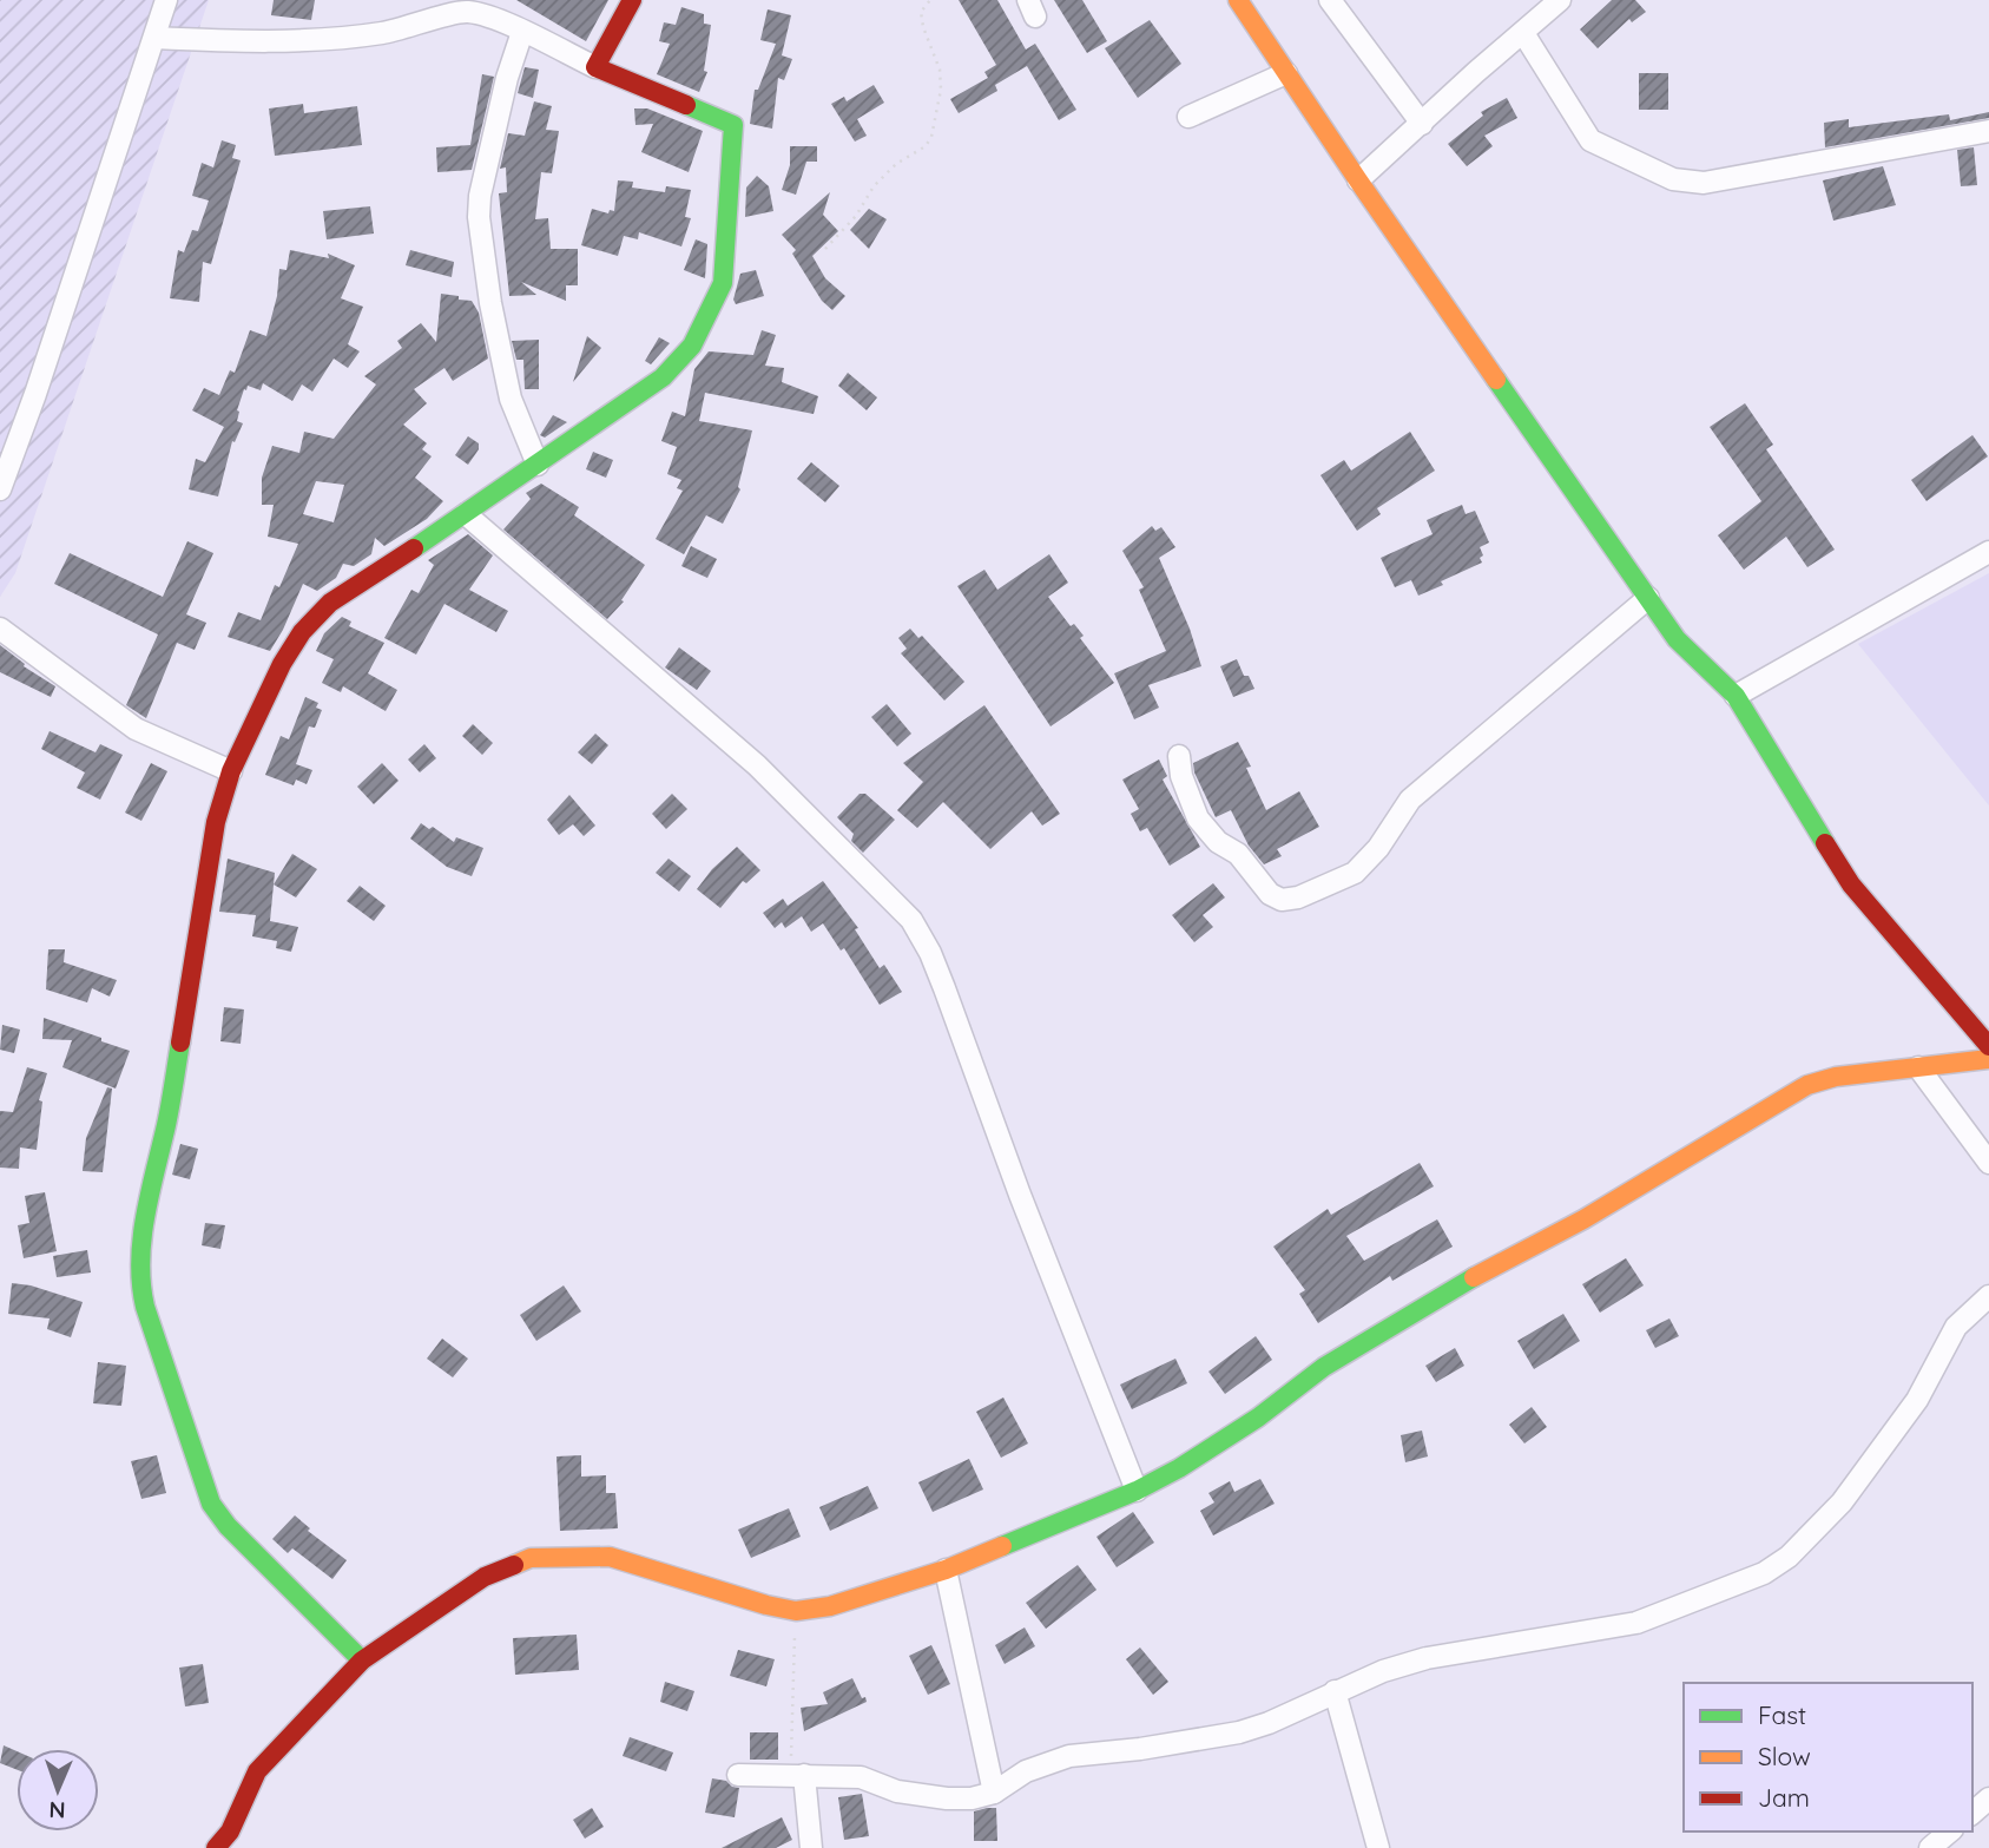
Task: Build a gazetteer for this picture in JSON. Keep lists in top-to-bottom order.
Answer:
{
  "legend": ["Fast", "Slow", "Jam"],
  "north": "bottom"
}
